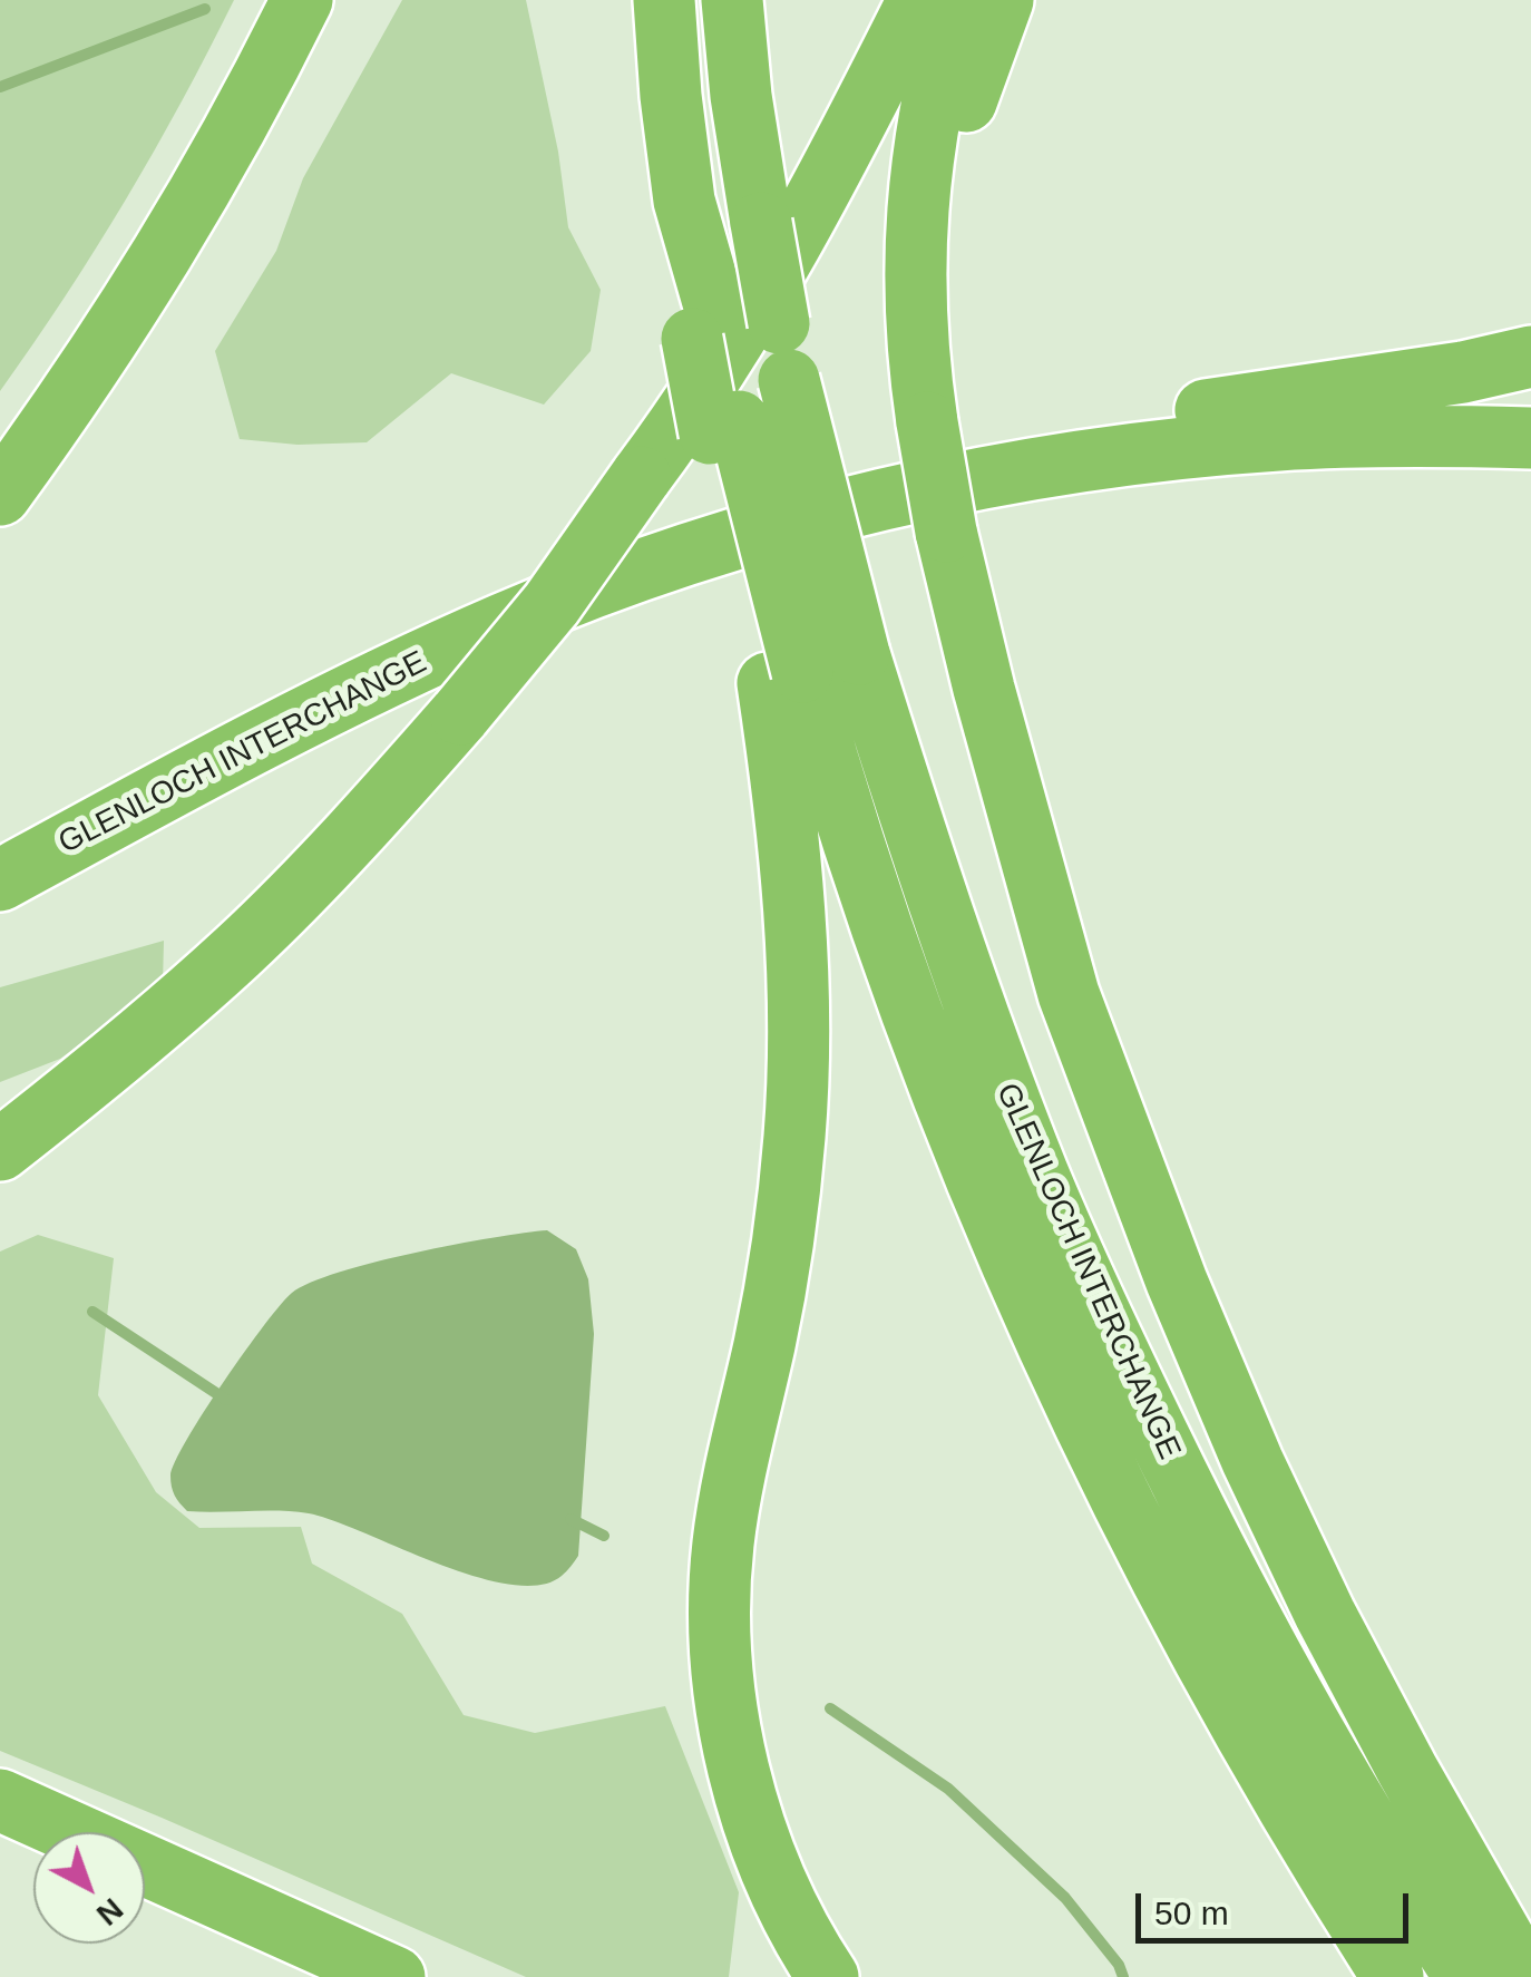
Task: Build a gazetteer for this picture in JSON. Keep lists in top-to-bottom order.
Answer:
{
  "streets": {
    "highway": ["GLENLOCH INTERCHANGE"]
  },
  "scale_bar": "50 m",
  "north": "bottom right"
}
